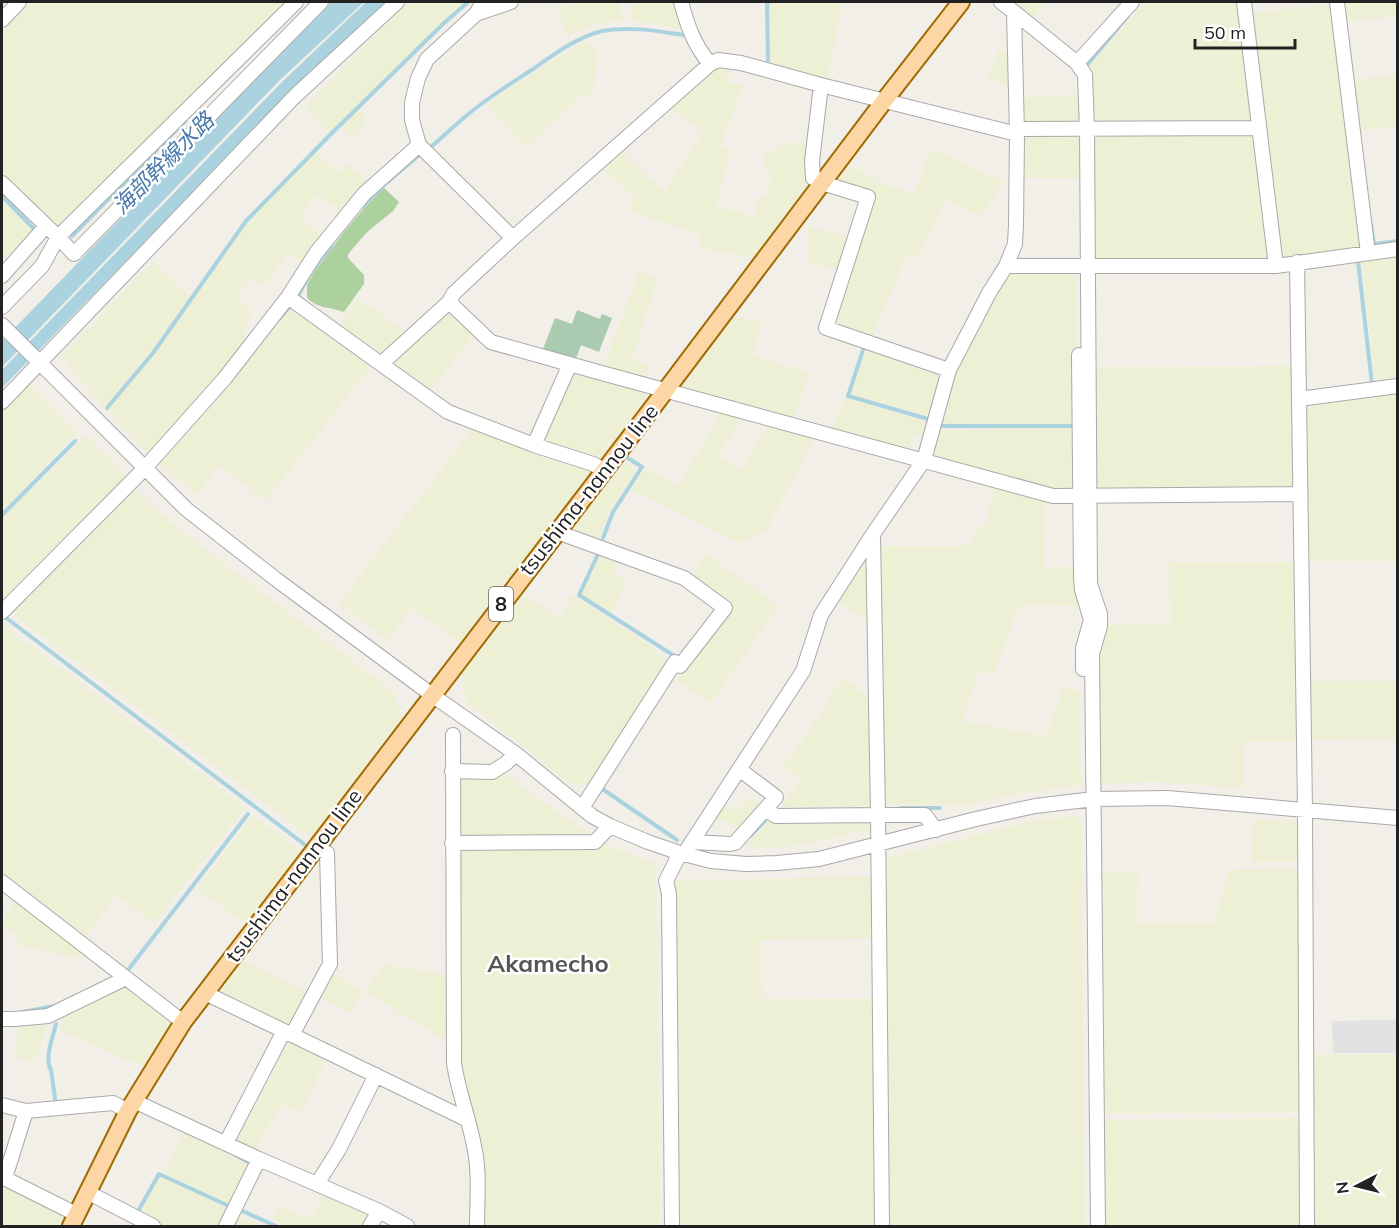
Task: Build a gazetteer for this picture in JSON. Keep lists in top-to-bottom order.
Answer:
{
  "streets": {
    "main road": ["tsushima-nannou line", "8"]
  },
  "districts": ["Akamecho"],
  "water": ["海部幹線水路"],
  "scale_bar": "50 m",
  "north": "left"
}
